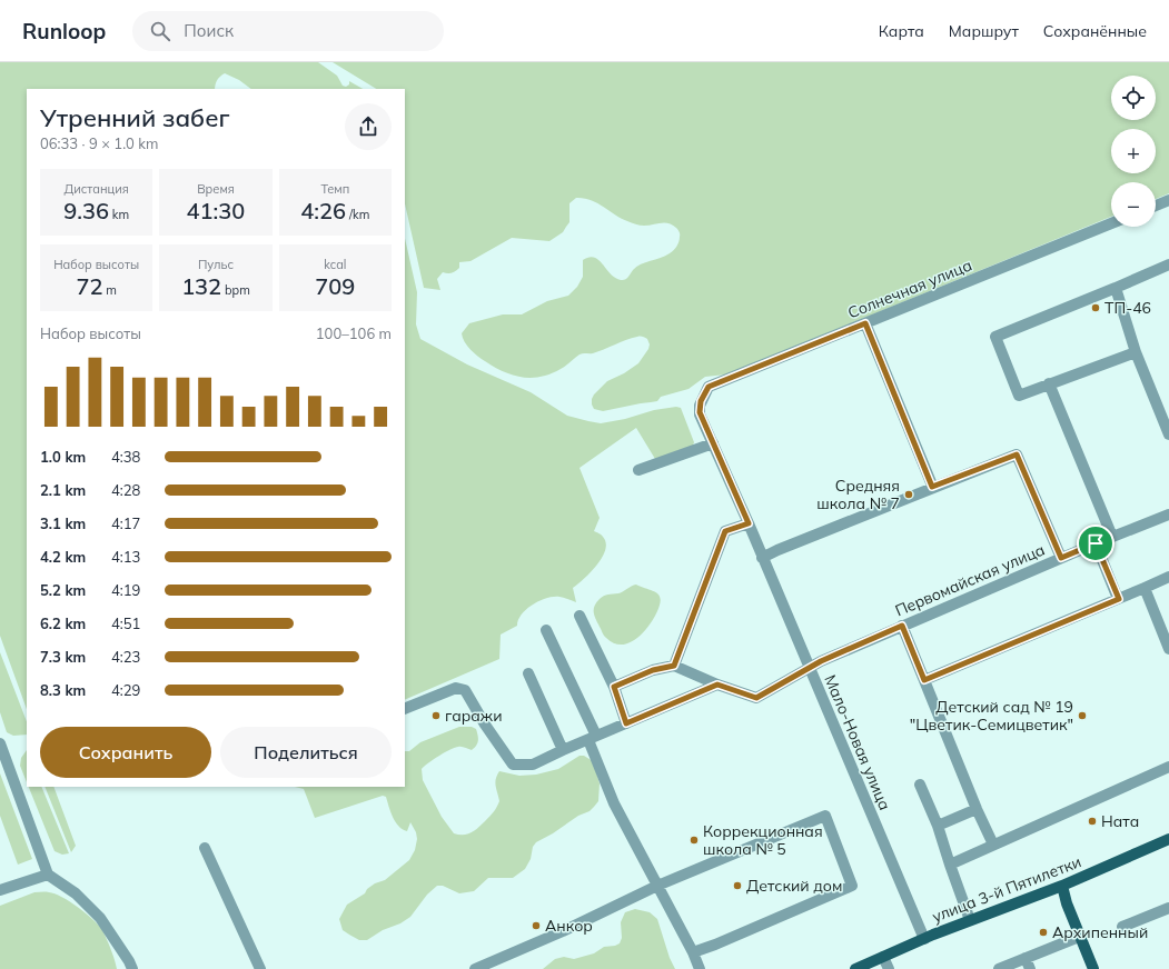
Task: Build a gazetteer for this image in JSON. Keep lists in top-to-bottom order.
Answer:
{
  "streets": {
    "main road": ["улица 3-й Пятилетки"],
    "street": ["Солнечная улица", "Первомайская улица", "Мало-Новая улица"]
  },
  "crossings": [
    ["Солнечная улица", "Мало-Новая улица"],
    ["Первомайская улица", "Мало-Новая улица"],
    ["Мало-Новая улица", "улица 3-й Пятилетки"]
  ],
  "places": [
    "ТП-46",
    "Средняя школа № 7",
    "гаражи",
    "Детский сад № 19 \"Цветик-Семицветик\"",
    "Ната",
    "Коррекционная школа № 5",
    "Детский дом",
    "Анкор",
    "Архипенный"
  ],
  "page": {
    "header": "Runloop",
    "search": "Поиск",
    "nav": ["Карта", "Маршрут", "Сохранённые"],
    "map_buttons": ["+", "−"],
    "heading": ["Утренний забег", "06:33 · 9 × 1.0 km"],
    "stats": [
      ["Дистанция", "9.36 km"],
      ["Время", "41:30"],
      ["Темп", "4:26 /km"],
      ["Набор высоты", "72 m"],
      ["Пульс", "132 bpm"],
      ["kcal", "709"]
    ],
    "chart": ["Набор высоты", "100–106 m"],
    "list": [
      {
        "name": "1.0 km",
        "note": "4:38"
      },
      {
        "name": "2.1 km",
        "note": "4:28"
      },
      {
        "name": "3.1 km",
        "note": "4:17"
      },
      {
        "name": "4.2 km",
        "note": "4:13"
      },
      {
        "name": "5.2 km",
        "note": "4:19"
      },
      {
        "name": "6.2 km",
        "note": "4:51"
      },
      {
        "name": "7.3 km",
        "note": "4:23"
      },
      {
        "name": "8.3 km",
        "note": "4:29"
      }
    ],
    "buttons": ["Сохранить", "Поделиться"]
  }
}
